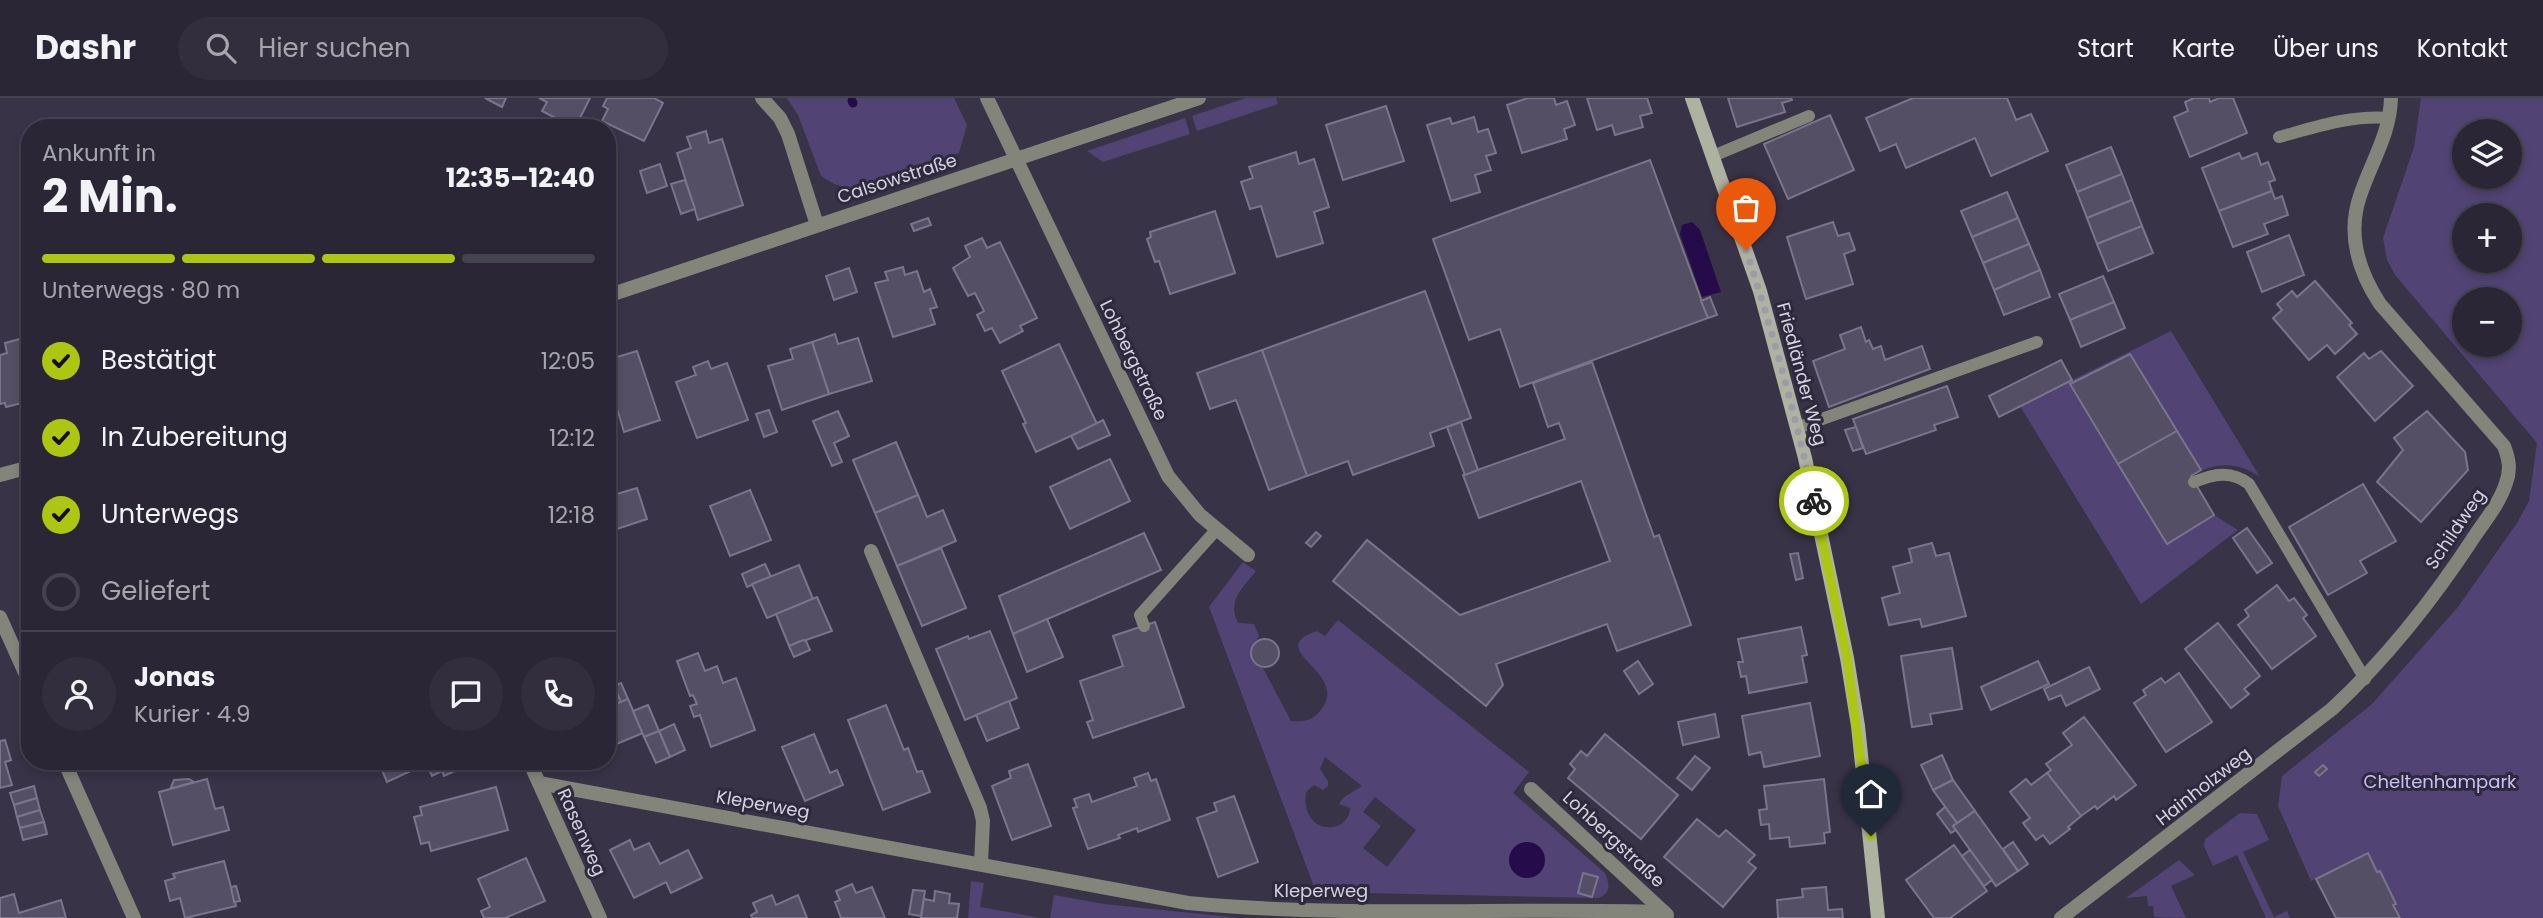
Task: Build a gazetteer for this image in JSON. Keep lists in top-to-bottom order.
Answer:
{
  "streets": {
    "street": [
      "Calsowstraße",
      "Lohbergstraße",
      "Friedländer Weg",
      "Schildweg",
      "Hainholzweg",
      "Kleperweg",
      "Rasenweg"
    ]
  },
  "crossings": [
    ["Calsowstraße", "Lohbergstraße"],
    ["Lohbergstraße", "Kleperweg"],
    ["Schildweg", "Hainholzweg"],
    ["Kleperweg", "Rasenweg"]
  ],
  "parks": ["Cheltenhampark"],
  "page": {
    "header": "Dashr",
    "search": "Hier suchen",
    "nav": [
      "Start",
      "Karte",
      "Über uns",
      "Kontakt"
    ],
    "map_buttons": ["+", "−"],
    "heading": ["2 Min.", "Ankunft in", "12:35–12:40"],
    "panel": ["Jonas", "Kurier · 4.9"],
    "bar": "Unterwegs · 80 m",
    "list": [
      ["Bestätigt", "12:05"],
      ["In Zubereitung", "12:12"],
      ["Unterwegs", "12:18"],
      "Geliefert"
    ]
  }
}
